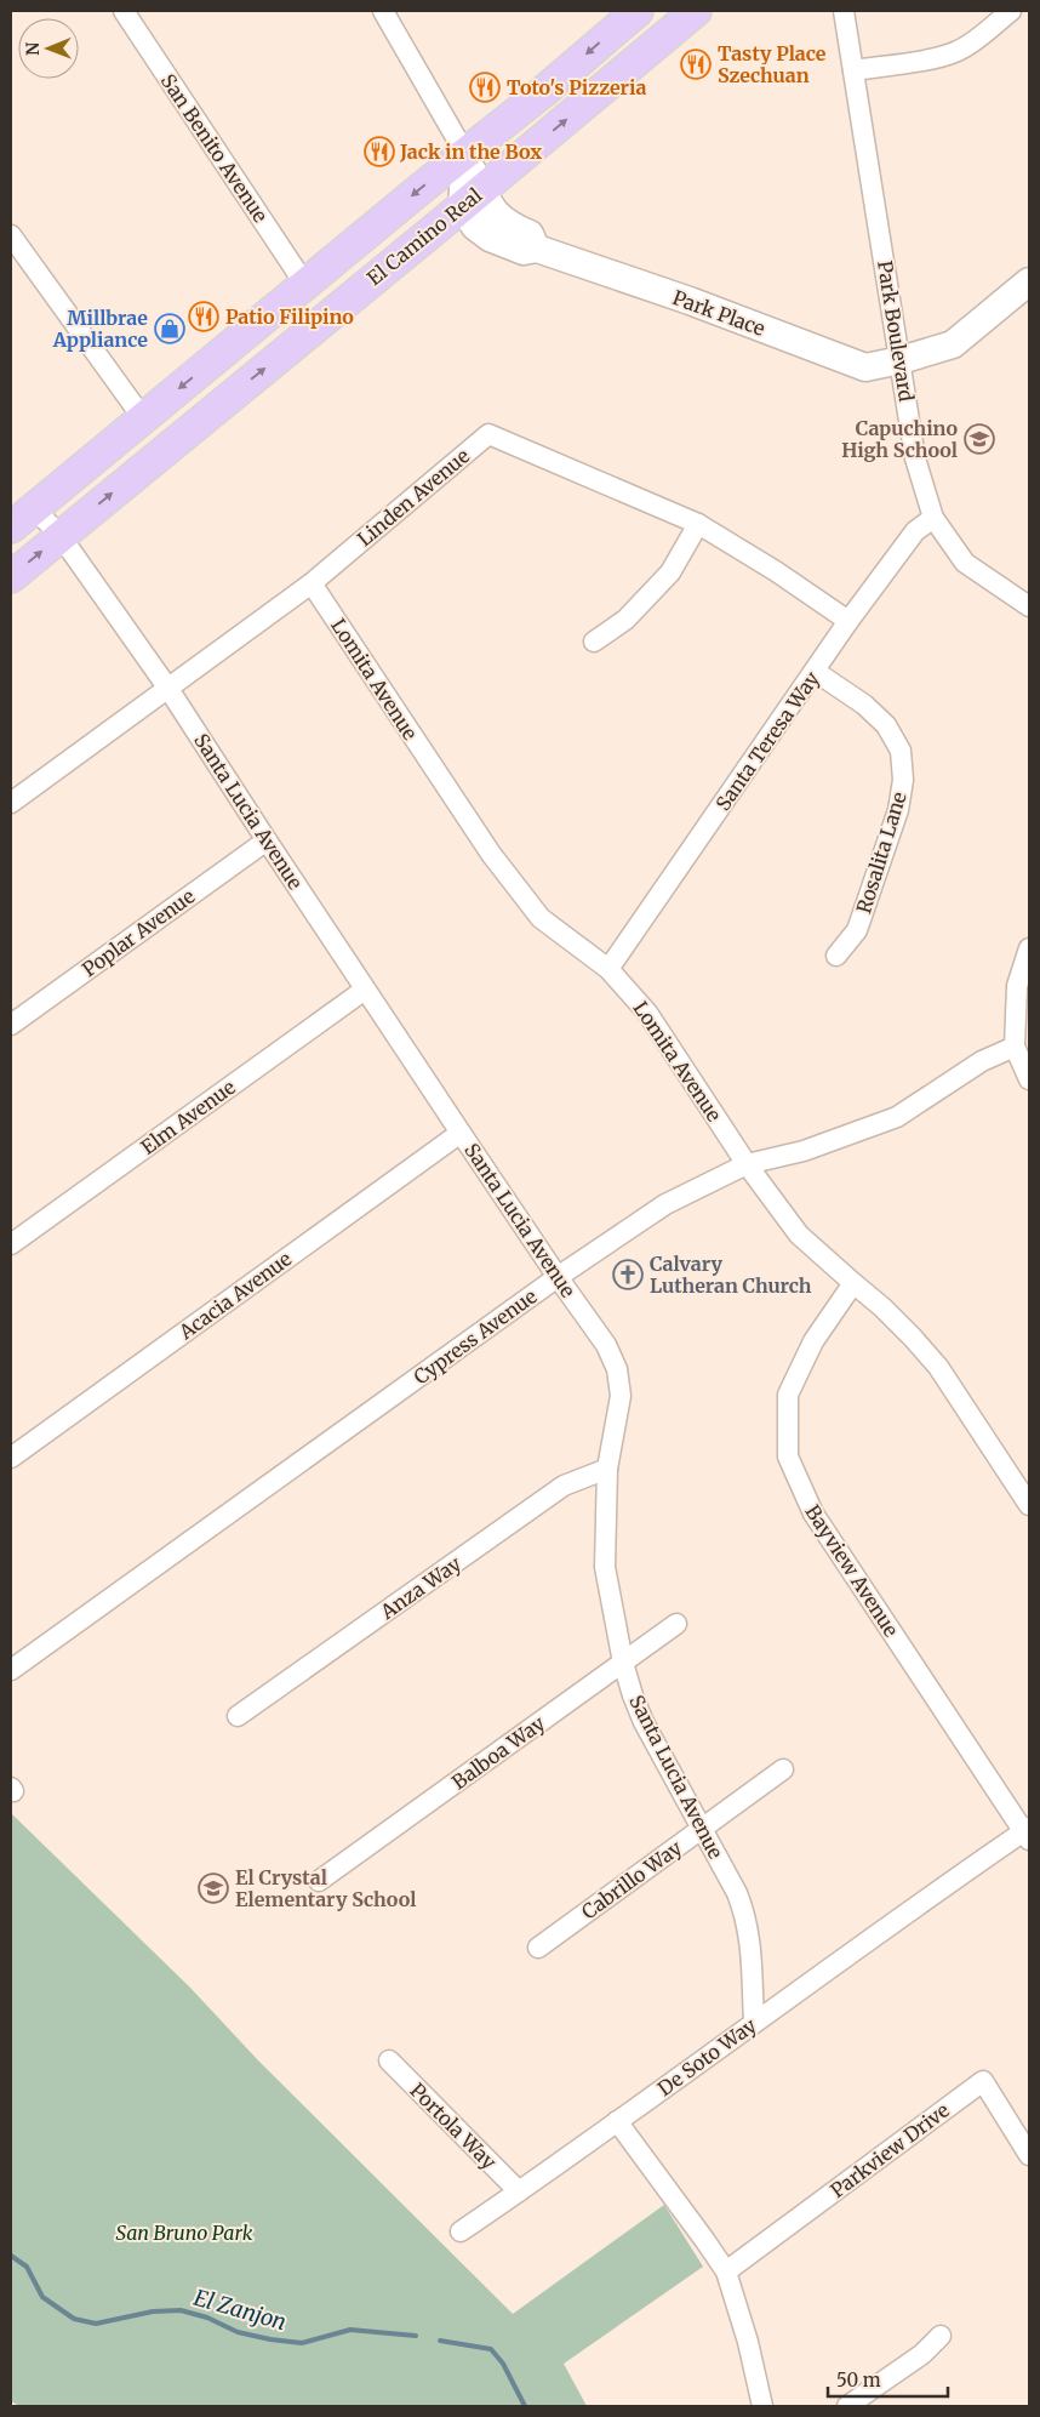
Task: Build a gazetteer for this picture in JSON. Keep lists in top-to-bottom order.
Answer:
{
  "streets": {
    "main road": ["El Camino Real", "Park Place"],
    "street": [
      "San Benito Avenue",
      "Park Boulevard",
      "Linden Avenue",
      "Lomita Avenue",
      "Santa Teresa Way",
      "Santa Lucia Avenue",
      "Rosalita Lane",
      "Poplar Avenue",
      "Elm Avenue",
      "Acacia Avenue",
      "Cypress Avenue",
      "Bayview Avenue",
      "Anza Way",
      "Balboa Way",
      "Cabrillo Way",
      "De Soto Way",
      "Portola Way",
      "Parkview Drive"
    ]
  },
  "crossings": [
    ["San Benito Avenue", "El Camino Real"],
    ["El Camino Real", "Park Place"],
    ["El Camino Real", "Santa Lucia Avenue"],
    ["Park Place", "Park Boulevard"],
    ["Park Boulevard", "Santa Teresa Way"],
    ["Linden Avenue", "Lomita Avenue"],
    ["Linden Avenue", "Santa Teresa Way"],
    ["Linden Avenue", "Santa Lucia Avenue"],
    ["Lomita Avenue", "Santa Teresa Way"],
    ["Lomita Avenue", "Cypress Avenue"],
    ["Lomita Avenue", "Bayview Avenue"],
    ["Santa Teresa Way", "Rosalita Lane"],
    ["Santa Lucia Avenue", "Poplar Avenue"],
    ["Santa Lucia Avenue", "Elm Avenue"],
    ["Santa Lucia Avenue", "Acacia Avenue"],
    ["Santa Lucia Avenue", "Cypress Avenue"],
    ["Santa Lucia Avenue", "Anza Way"],
    ["Santa Lucia Avenue", "Balboa Way"],
    ["Santa Lucia Avenue", "Cabrillo Way"],
    ["Santa Lucia Avenue", "De Soto Way"],
    ["Bayview Avenue", "De Soto Way"],
    ["De Soto Way", "Portola Way"]
  ],
  "water": ["El Zanjon"],
  "parks": ["San Bruno Park"],
  "places": {
    "restaurant": [
      "Tasty Place Szechuan",
      "Toto's Pizzeria",
      "Jack in the Box",
      "Patio Filipino"
    ],
    "shop": ["Millbrae Appliance"],
    "school or university": ["Capuchino High School", "El Crystal Elementary School"],
    "church": ["Calvary Lutheran Church"]
  },
  "scale_bar": "50 m",
  "north": "left"
}
